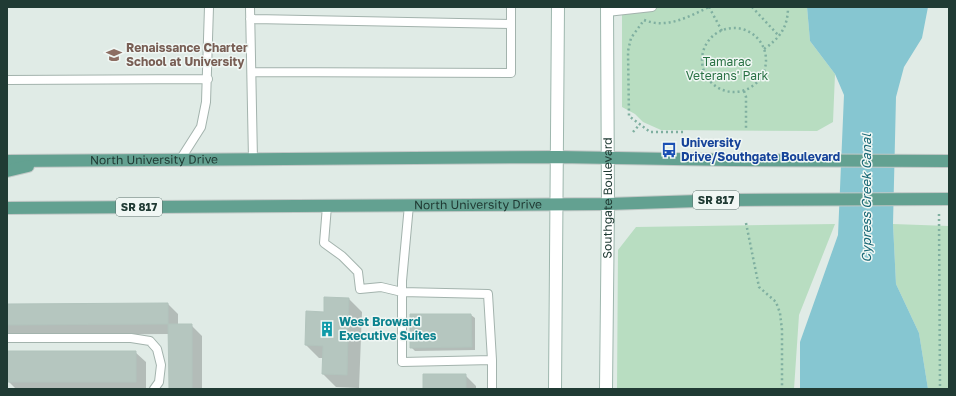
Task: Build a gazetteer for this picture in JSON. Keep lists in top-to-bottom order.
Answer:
{
  "streets": {
    "main road": ["North University Drive", "Southgate Boulevard", "SR 817"]
  },
  "crossings": [
    ["North University Drive", "Southgate Boulevard"]
  ],
  "water": ["Cypress Creek Canal"],
  "parks": ["Tamarac Veterans' Park"],
  "places": {
    "school or university": ["Renaissance Charter School at University"],
    "bus stop": ["University Drive/Southgate Boulevard"],
    "building": ["West Broward Executive Suites"]
  }
}
